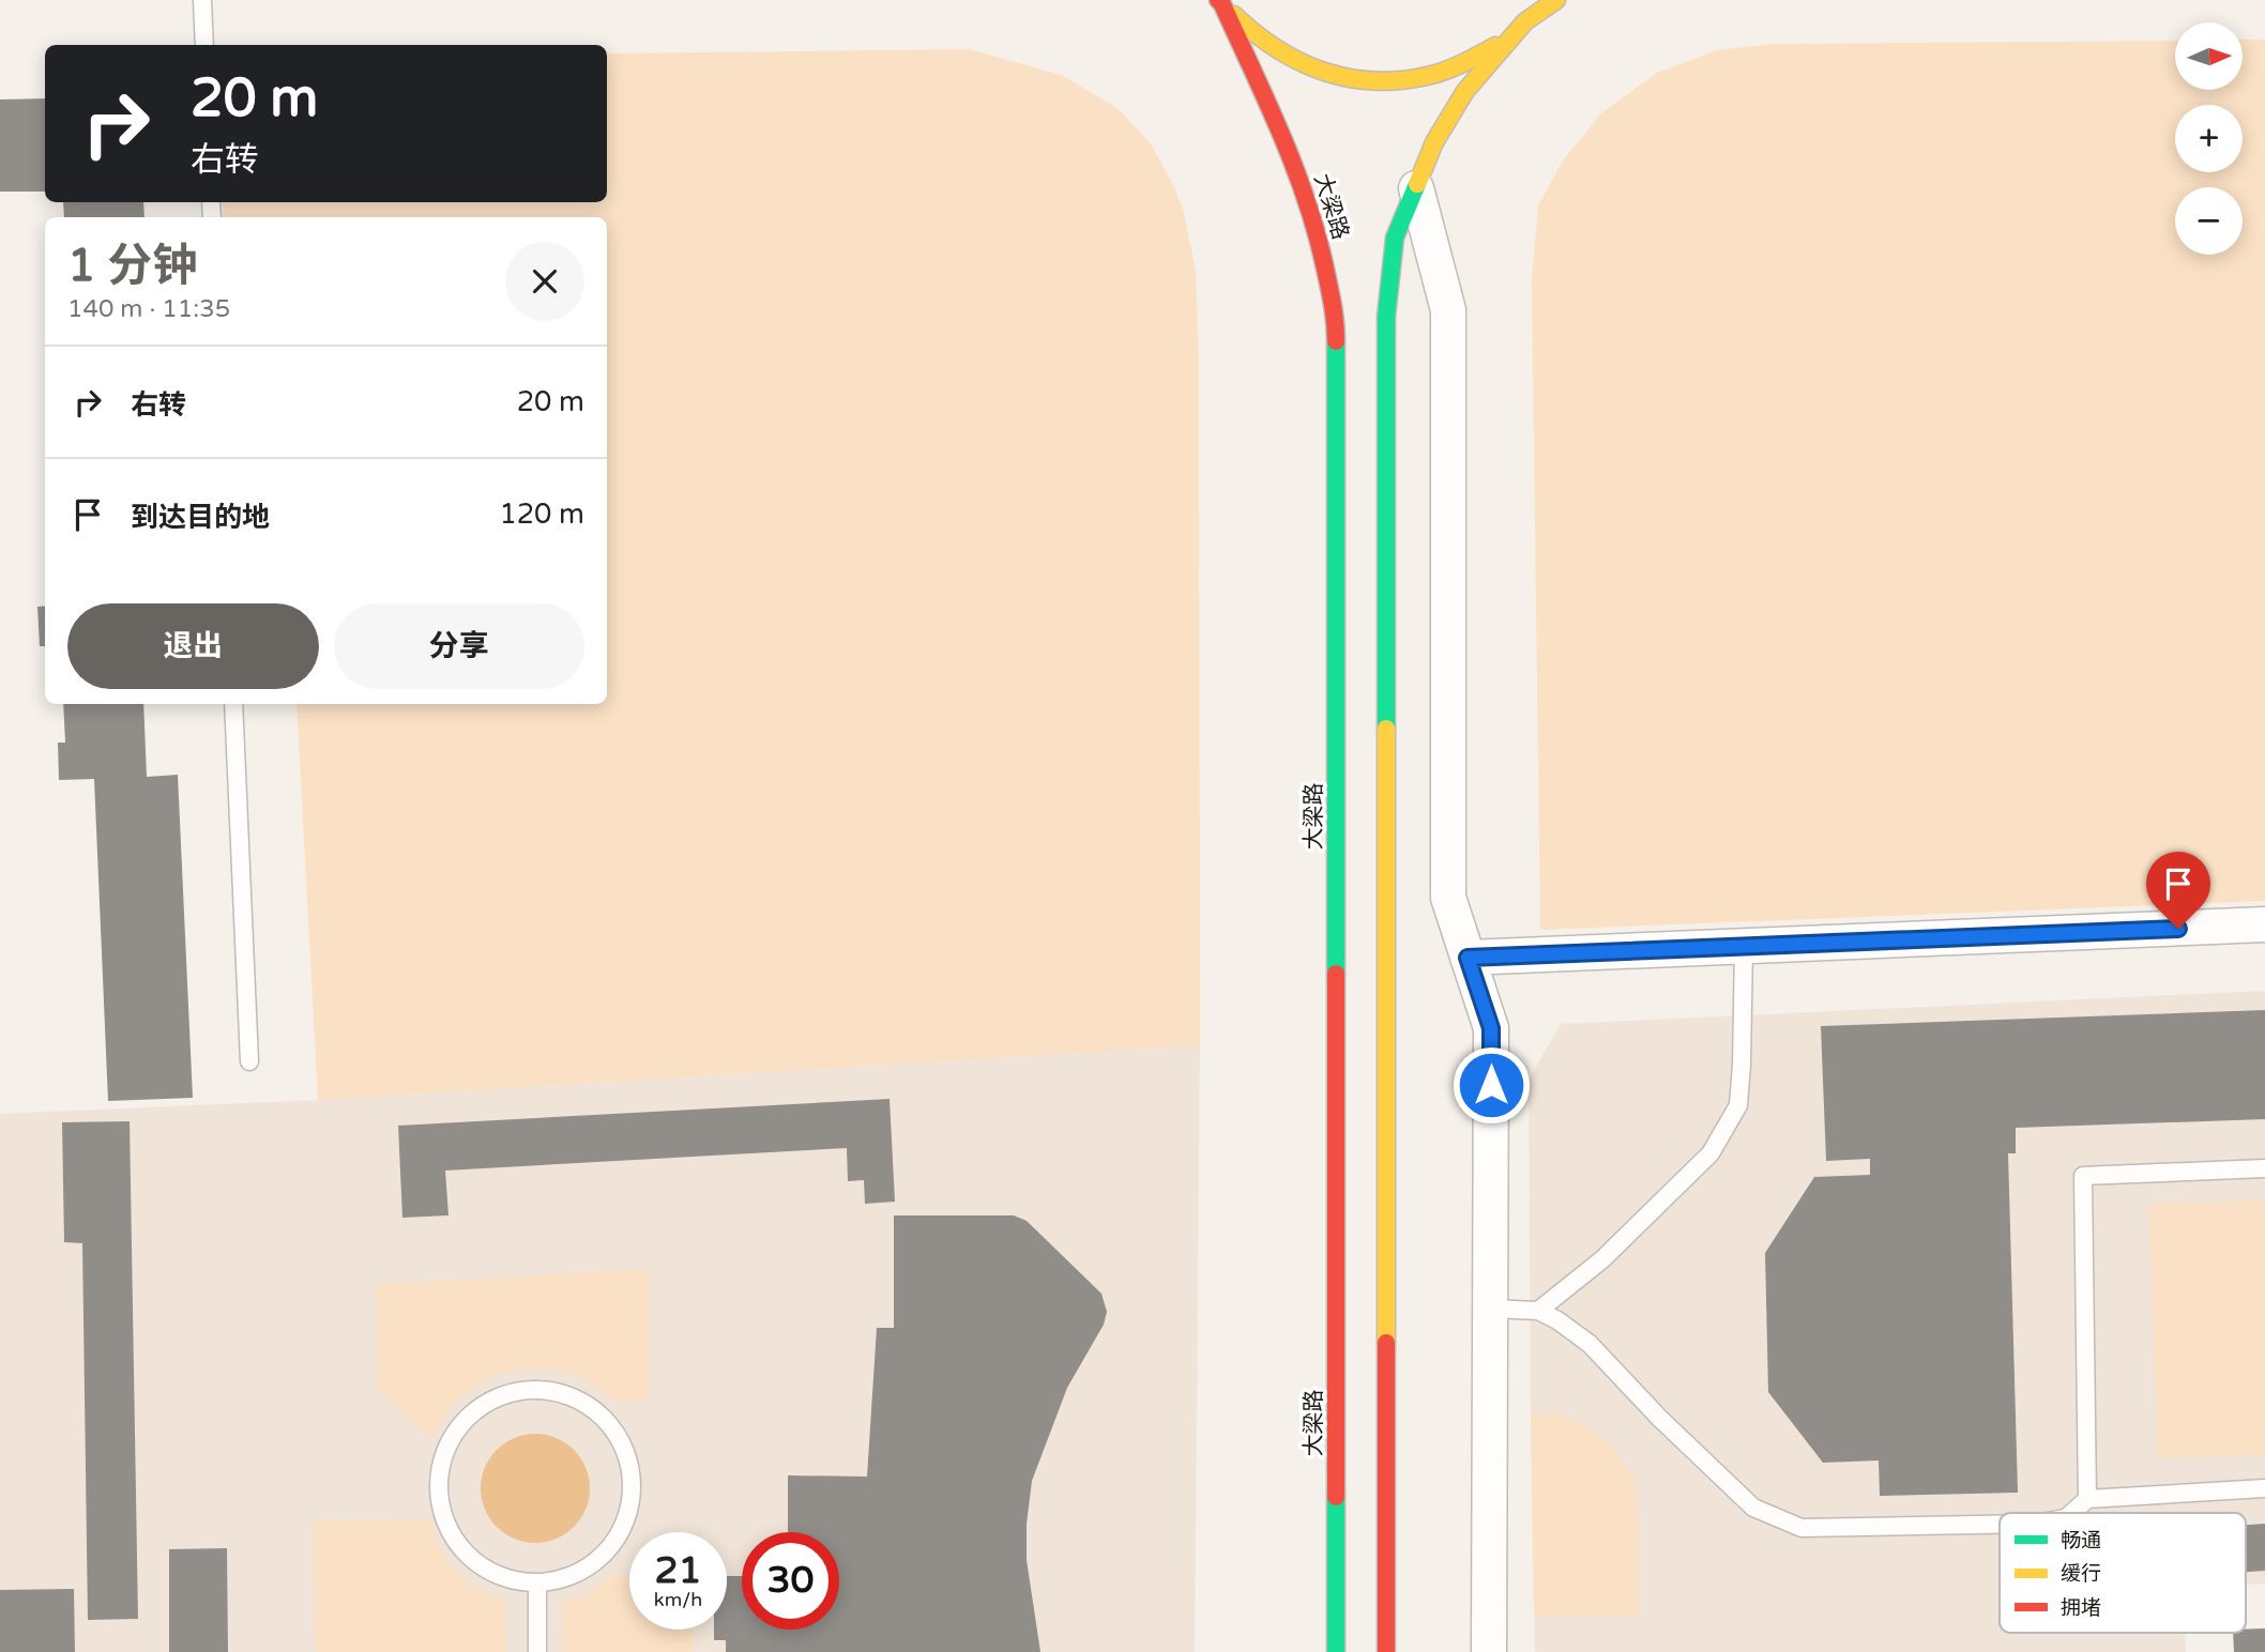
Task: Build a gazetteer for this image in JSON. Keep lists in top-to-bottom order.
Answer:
{
  "streets": {
    "main road": ["大梁路"]
  },
  "legend": ["畅通", "缓行", "拥堵"],
  "north": "right",
  "page": {
    "map_buttons": ["+", "−"],
    "turn": ["20 m", "右转"],
    "heading": ["1 分钟", "140 m · 11:35"],
    "list": [
      {
        "name": "右转",
        "value": "20 m"
      },
      {
        "name": "到达目的地",
        "value": "120 m"
      }
    ],
    "buttons": ["退出", "分享"],
    "speed": "21 km/h",
    "limit": "30"
  }
}
